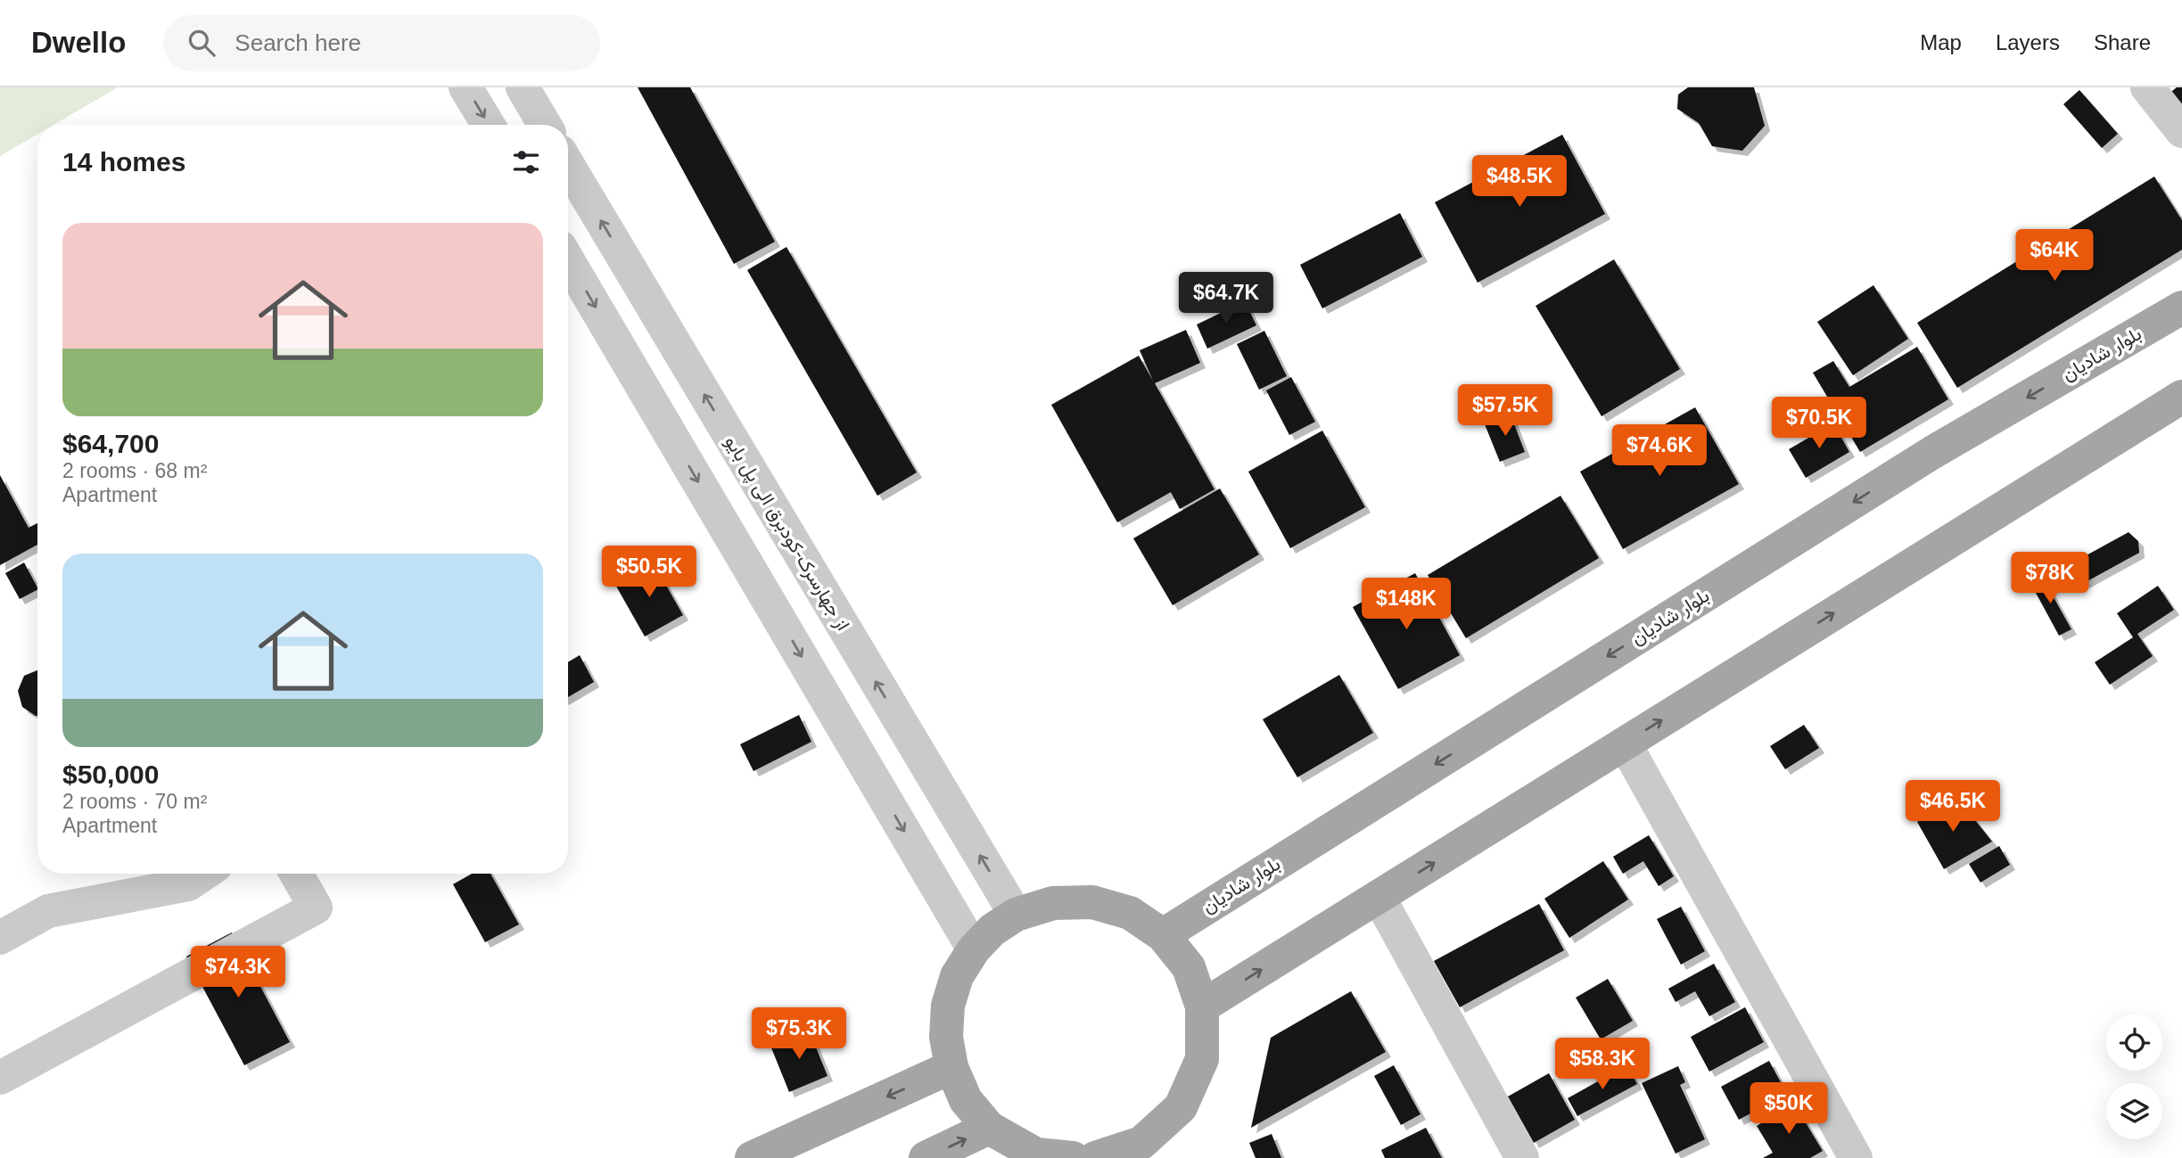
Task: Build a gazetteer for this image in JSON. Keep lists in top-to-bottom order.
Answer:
{
  "streets": {
    "main road": ["بلوار شادیان"],
    "street": ["از جهارسرک-کودبرق الی پل بایو"]
  },
  "page": {
    "header": "Dwello",
    "search": "Search here",
    "nav": ["Map", "Layers", "Share"],
    "heading": "14 homes",
    "price": [
      "$48.5K",
      "$64K",
      "$64.7K",
      "$57.5K",
      "$70.5K",
      "$74.6K",
      "$50.5K",
      "$78K",
      "$148K",
      "$46.5K",
      "$74.3K",
      "$75.3K",
      "$58.3K",
      "$50K"
    ],
    "list": [
      {
        "name": "$64,700",
        "note": "2 rooms · 68 m² · Apartment"
      },
      {
        "name": "$50,000",
        "note": "2 rooms · 70 m² · Apartment"
      }
    ]
  }
}
